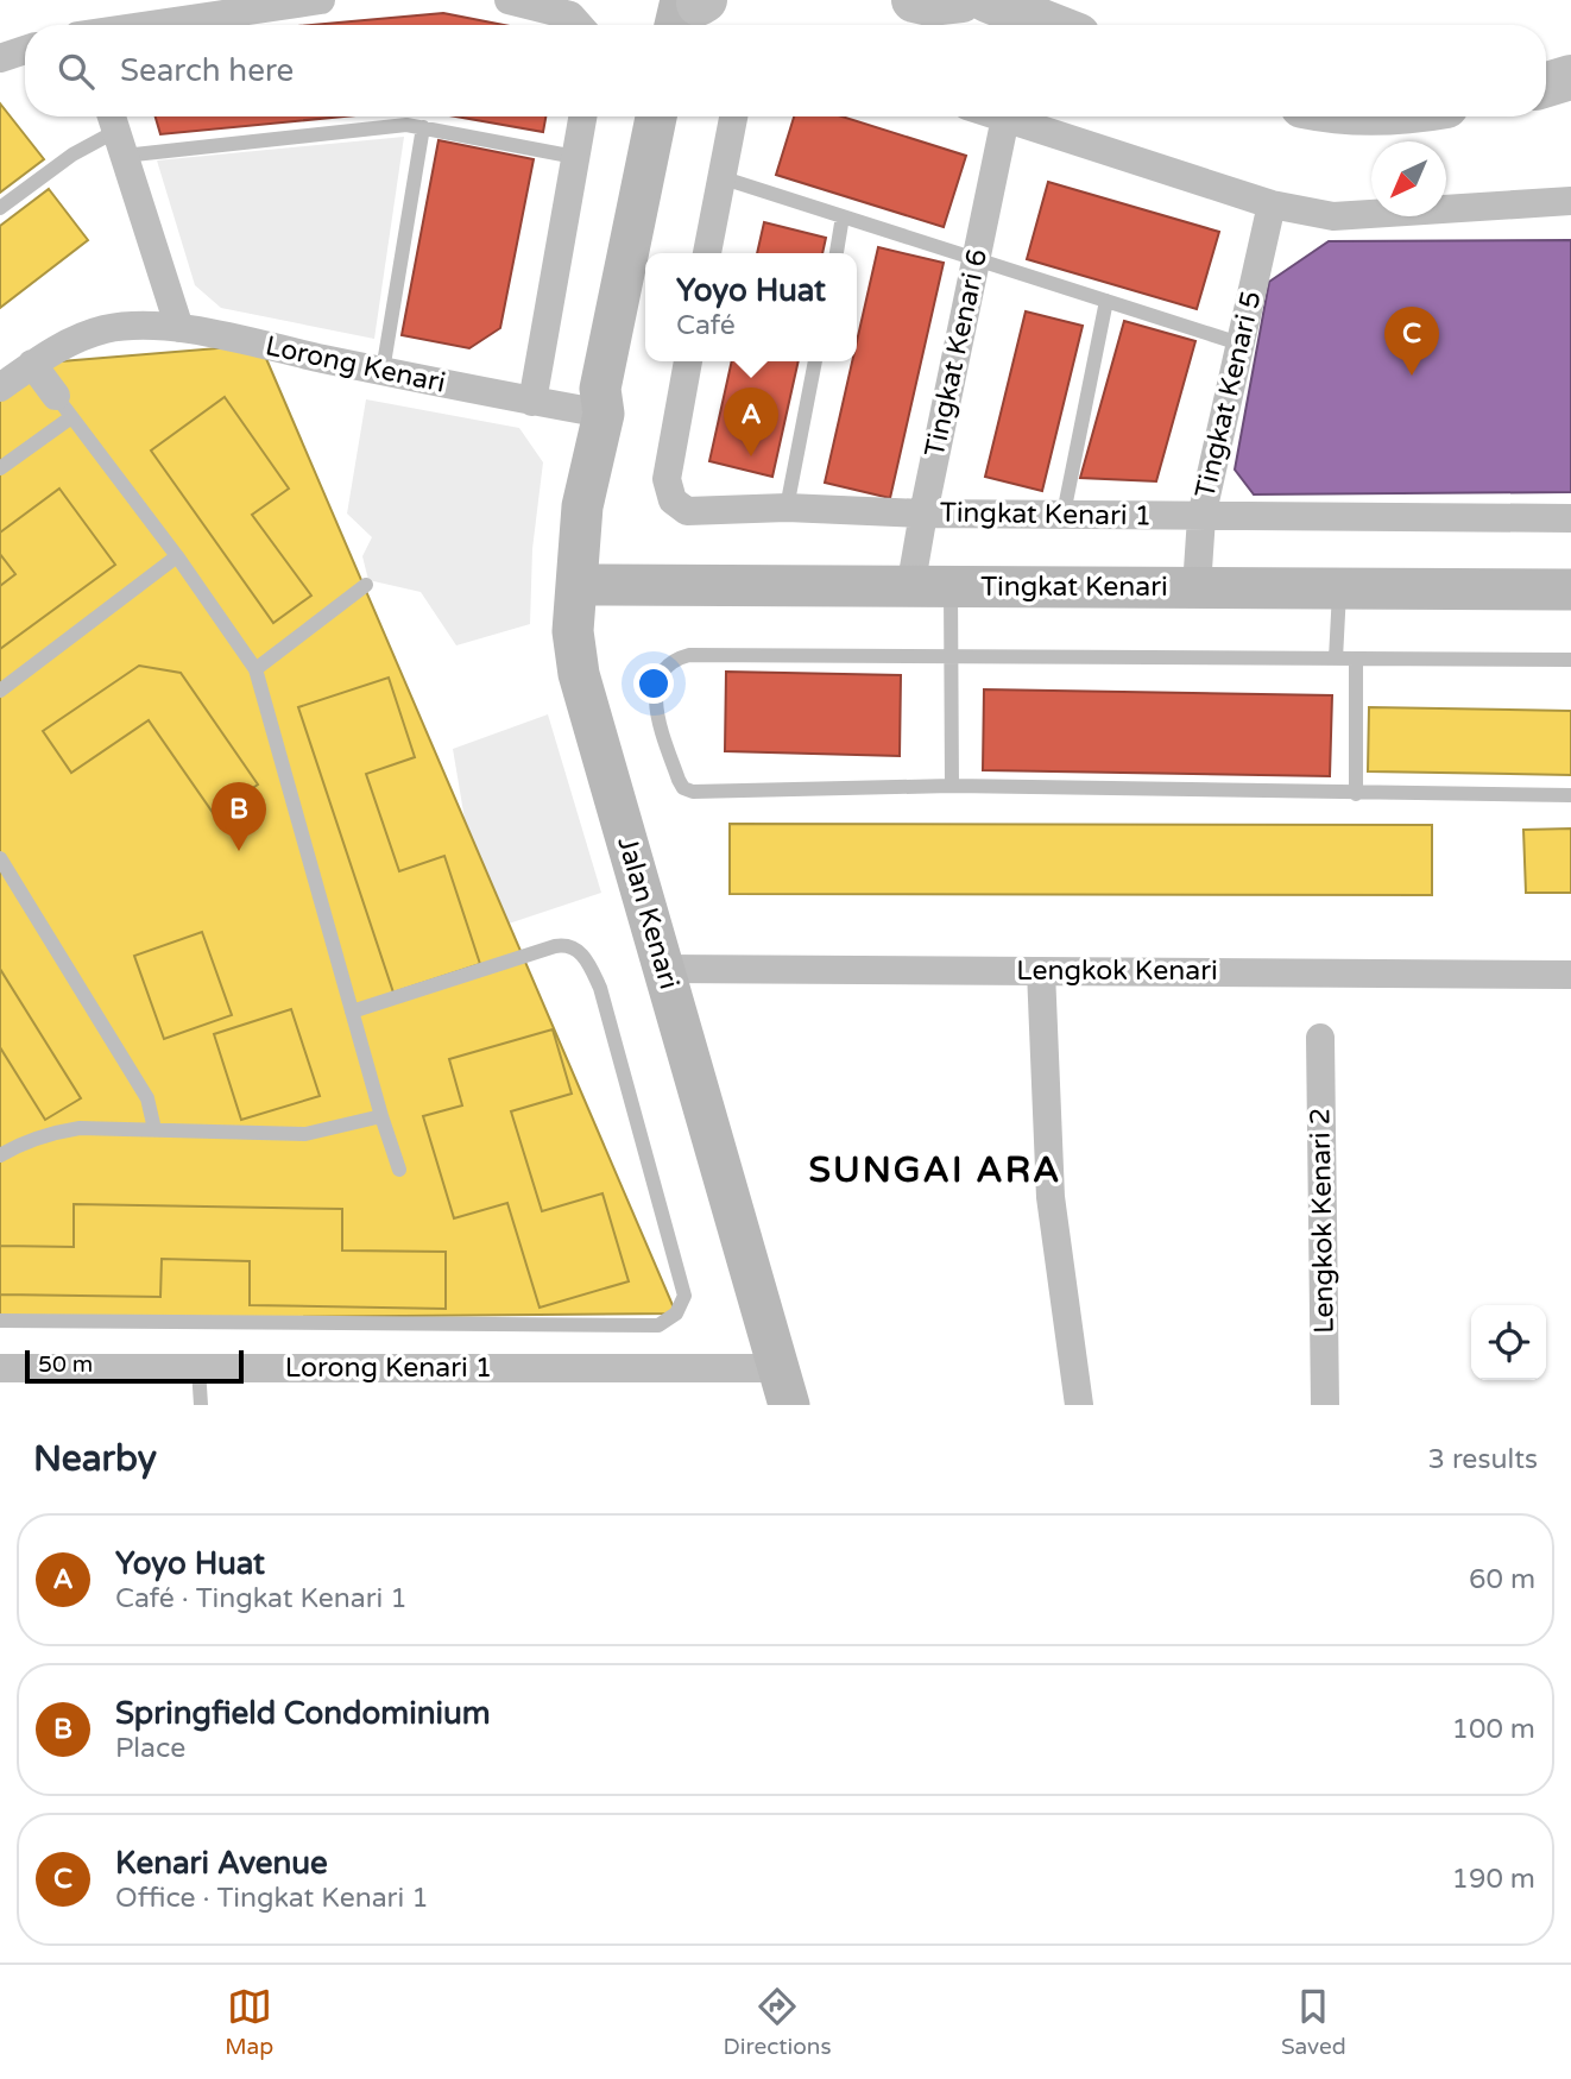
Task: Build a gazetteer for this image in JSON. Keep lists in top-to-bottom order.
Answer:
{
  "streets": {
    "street": [
      "Tingkat Kenari 6",
      "Lorong Kenari",
      "Tingkat Kenari 5",
      "Tingkat Kenari 1",
      "Tingkat Kenari",
      "Jalan Kenari",
      "Lengkok Kenari",
      "Lengkok Kenari 2",
      "Lorong Kenari 1"
    ]
  },
  "crossings": [
    ["Tingkat Kenari 6", "Tingkat Kenari 1"],
    ["Tingkat Kenari 6", "Tingkat Kenari"],
    ["Lorong Kenari", "Jalan Kenari"],
    ["Tingkat Kenari 5", "Tingkat Kenari 1"],
    ["Tingkat Kenari 5", "Tingkat Kenari"],
    ["Tingkat Kenari", "Jalan Kenari"],
    ["Jalan Kenari", "Lengkok Kenari"],
    ["Jalan Kenari", "Lorong Kenari 1"]
  ],
  "districts": ["SUNGAI ARA"],
  "scale_bar": "50 m",
  "north": "bottom left",
  "page": {
    "search": "Search here",
    "popup": ["Yoyo Huat", "Café"],
    "pins": ["C", "A", "B"],
    "scale": "50 m",
    "heading": ["Nearby", "3 results"],
    "list": [
      {
        "mark": "A",
        "name": "Yoyo Huat",
        "note": "Café · Tingkat Kenari 1",
        "value": "60 m"
      },
      {
        "mark": "B",
        "name": "Springfield Condominium",
        "note": "Place",
        "value": "100 m"
      },
      {
        "mark": "C",
        "name": "Kenari Avenue",
        "note": "Office · Tingkat Kenari 1",
        "value": "190 m"
      }
    ],
    "nav": ["Map", "Directions", "Saved"]
  }
}
